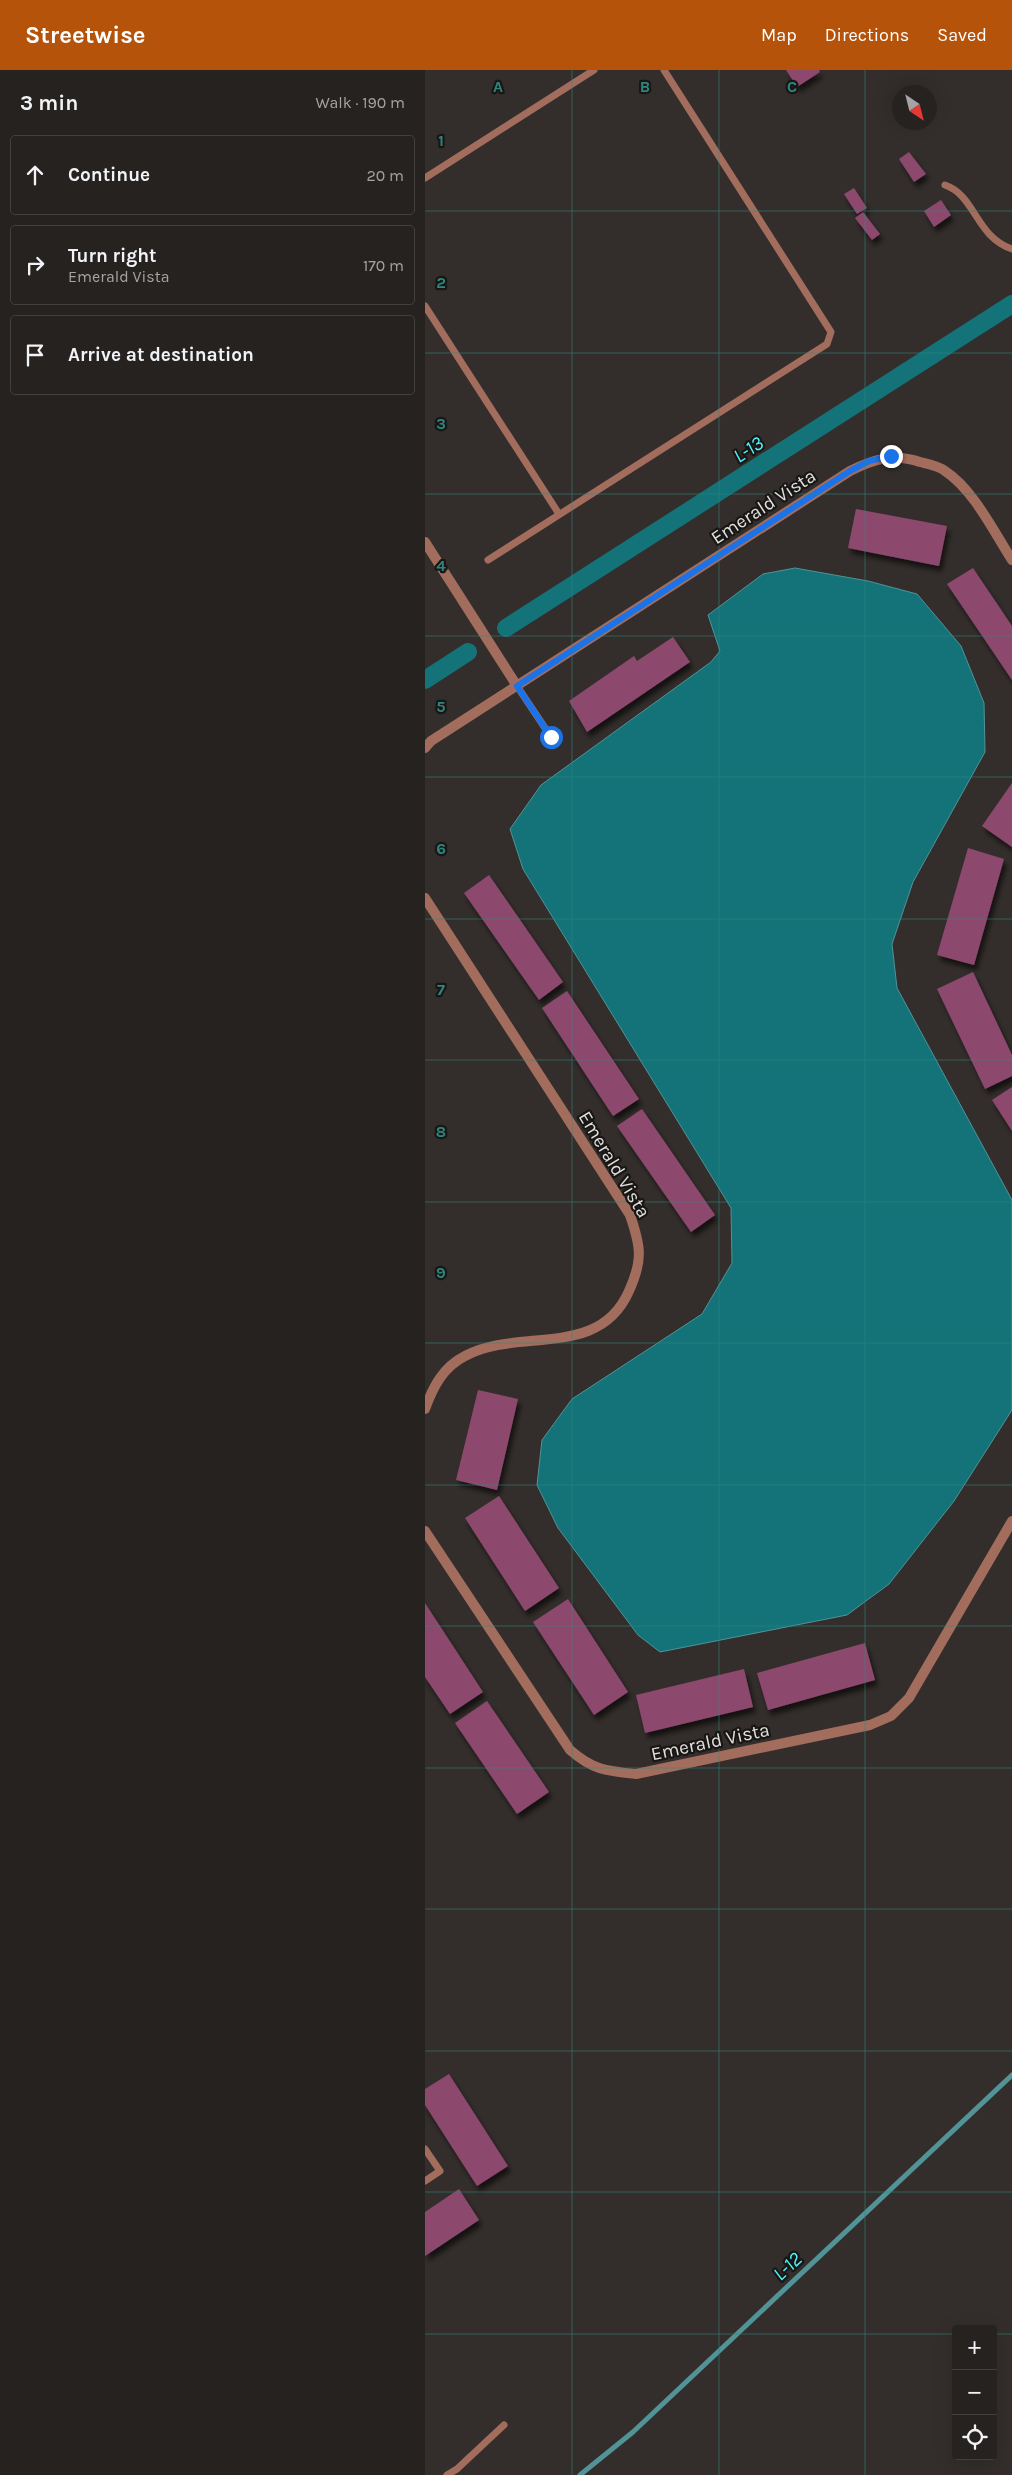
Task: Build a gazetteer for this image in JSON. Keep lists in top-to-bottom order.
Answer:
{
  "streets": {
    "street": ["Emerald Vista"]
  },
  "water": ["L-13", "L-12"],
  "north": "bottom right",
  "page": {
    "header": "Streetwise",
    "nav": ["Map", "Directions", "Saved"],
    "heading": ["3 min", "Walk · 190 m"],
    "list": [
      ["Continue", "20 m"],
      ["Turn right", "Emerald Vista", "170 m"],
      "Arrive at destination"
    ],
    "map_buttons": ["+", "−"]
  },
  "grid": {
    "columns": ["A", "B", "C"],
    "rows": [
      "1",
      "2",
      "3",
      "4",
      "5",
      "6",
      "7",
      "8",
      "9"
    ]
  }
}
